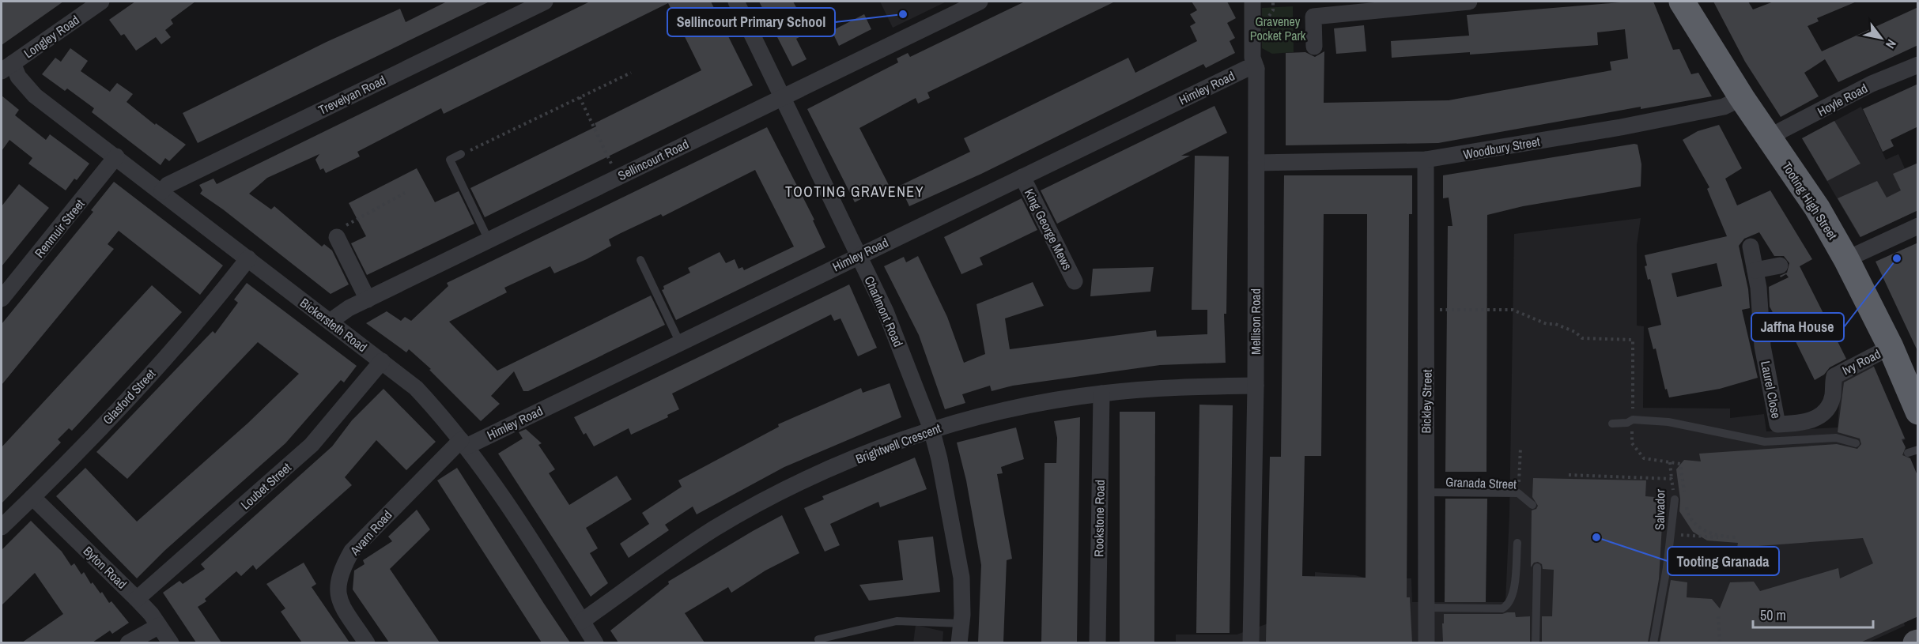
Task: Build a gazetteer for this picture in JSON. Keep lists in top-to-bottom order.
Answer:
{
  "streets": {
    "highway": ["Tooting High Street"],
    "street": [
      "Longley Road",
      "Himley Road",
      "Trevelyan Road",
      "Hoyle Road",
      "Woodbury Street",
      "Sellincourt Road",
      "Renmuir Street",
      "King George Mews",
      "Charlmont Road",
      "Mellison Road",
      "Bickersteth Road",
      "Ivy Road",
      "Laurel Close",
      "Glasford Street",
      "Bickley Street",
      "Brightwell Crescent",
      "Loubet Street",
      "Rookstone Road",
      "Avarn Road",
      "Byton Road"
    ],
    "lane": ["Granada Street", "Salvador"]
  },
  "crossings": [
    ["Longley Road", "Bickersteth Road"],
    ["Himley Road", "King George Mews"],
    ["Himley Road", "Charlmont Road"],
    ["Himley Road", "Mellison Road"],
    ["Himley Road", "Bickersteth Road"],
    ["Himley Road", "Avarn Road"],
    ["Trevelyan Road", "Bickersteth Road"],
    ["Hoyle Road", "Tooting High Street"],
    ["Woodbury Street", "Tooting High Street"],
    ["Woodbury Street", "Mellison Road"],
    ["Woodbury Street", "Bickley Street"],
    ["Sellincourt Road", "Charlmont Road"],
    ["Sellincourt Road", "Bickersteth Road"],
    ["Tooting High Street", "Ivy Road"],
    ["Renmuir Street", "Bickersteth Road"],
    ["Charlmont Road", "Brightwell Crescent"],
    ["Mellison Road", "Brightwell Crescent"],
    ["Bickersteth Road", "Glasford Street"],
    ["Bickersteth Road", "Brightwell Crescent"],
    ["Bickersteth Road", "Loubet Street"],
    ["Bickersteth Road", "Avarn Road"],
    ["Ivy Road", "Laurel Close"],
    ["Glasford Street", "Byton Road"],
    ["Bickley Street", "Granada Street"],
    ["Brightwell Crescent", "Rookstone Road"],
    ["Loubet Street", "Byton Road"]
  ],
  "districts": ["TOOTING GRAVENEY"],
  "parks": ["Graveney Pocket Park"],
  "places": ["Sellincourt Primary School", "Jaffna House", "Tooting Granada"],
  "scale_bar": "50 m",
  "north": "bottom right"
}
